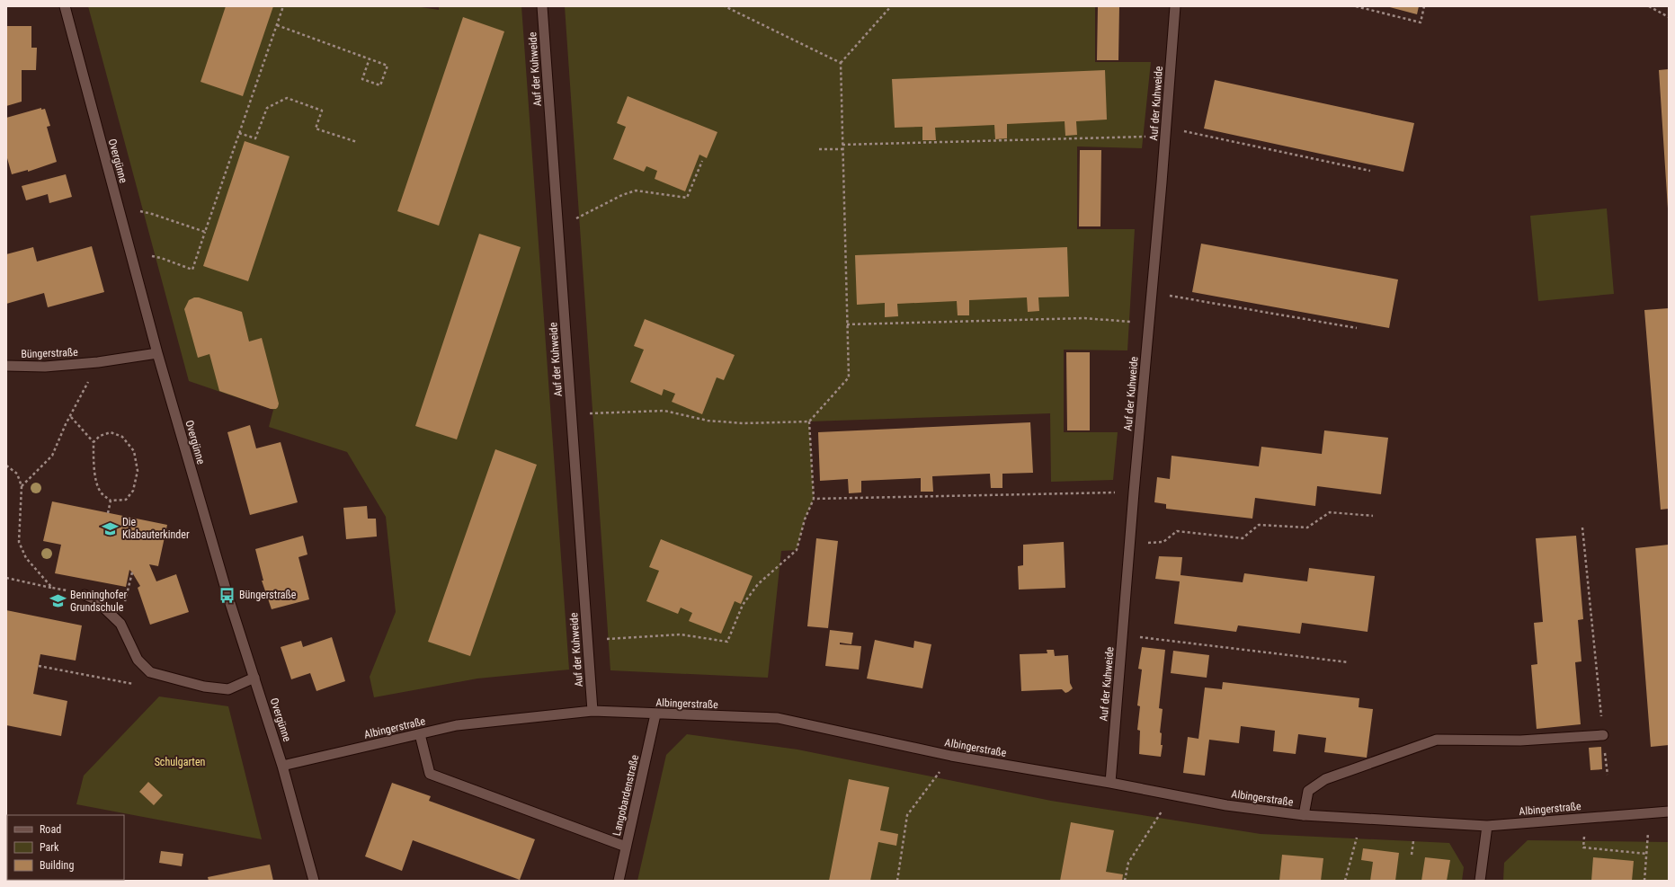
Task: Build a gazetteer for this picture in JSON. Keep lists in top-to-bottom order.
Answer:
{
  "streets": {
    "street": [
      "Auf der Kuhweide",
      "Overgünne",
      "Büngerstraße",
      "Albingerstraße",
      "Langobardenstraße"
    ]
  },
  "crossings": [
    ["Auf der Kuhweide", "Albingerstraße"],
    ["Overgünne", "Büngerstraße"],
    ["Overgünne", "Albingerstraße"],
    ["Albingerstraße", "Langobardenstraße"]
  ],
  "parks": ["Schulgarten"],
  "places": {
    "school or university": ["Die Klabauterkinder", "Benninghofer Grundschule"],
    "bus stop": ["Büngerstraße"]
  },
  "legend": ["Road", "Park", "Building"]
}
